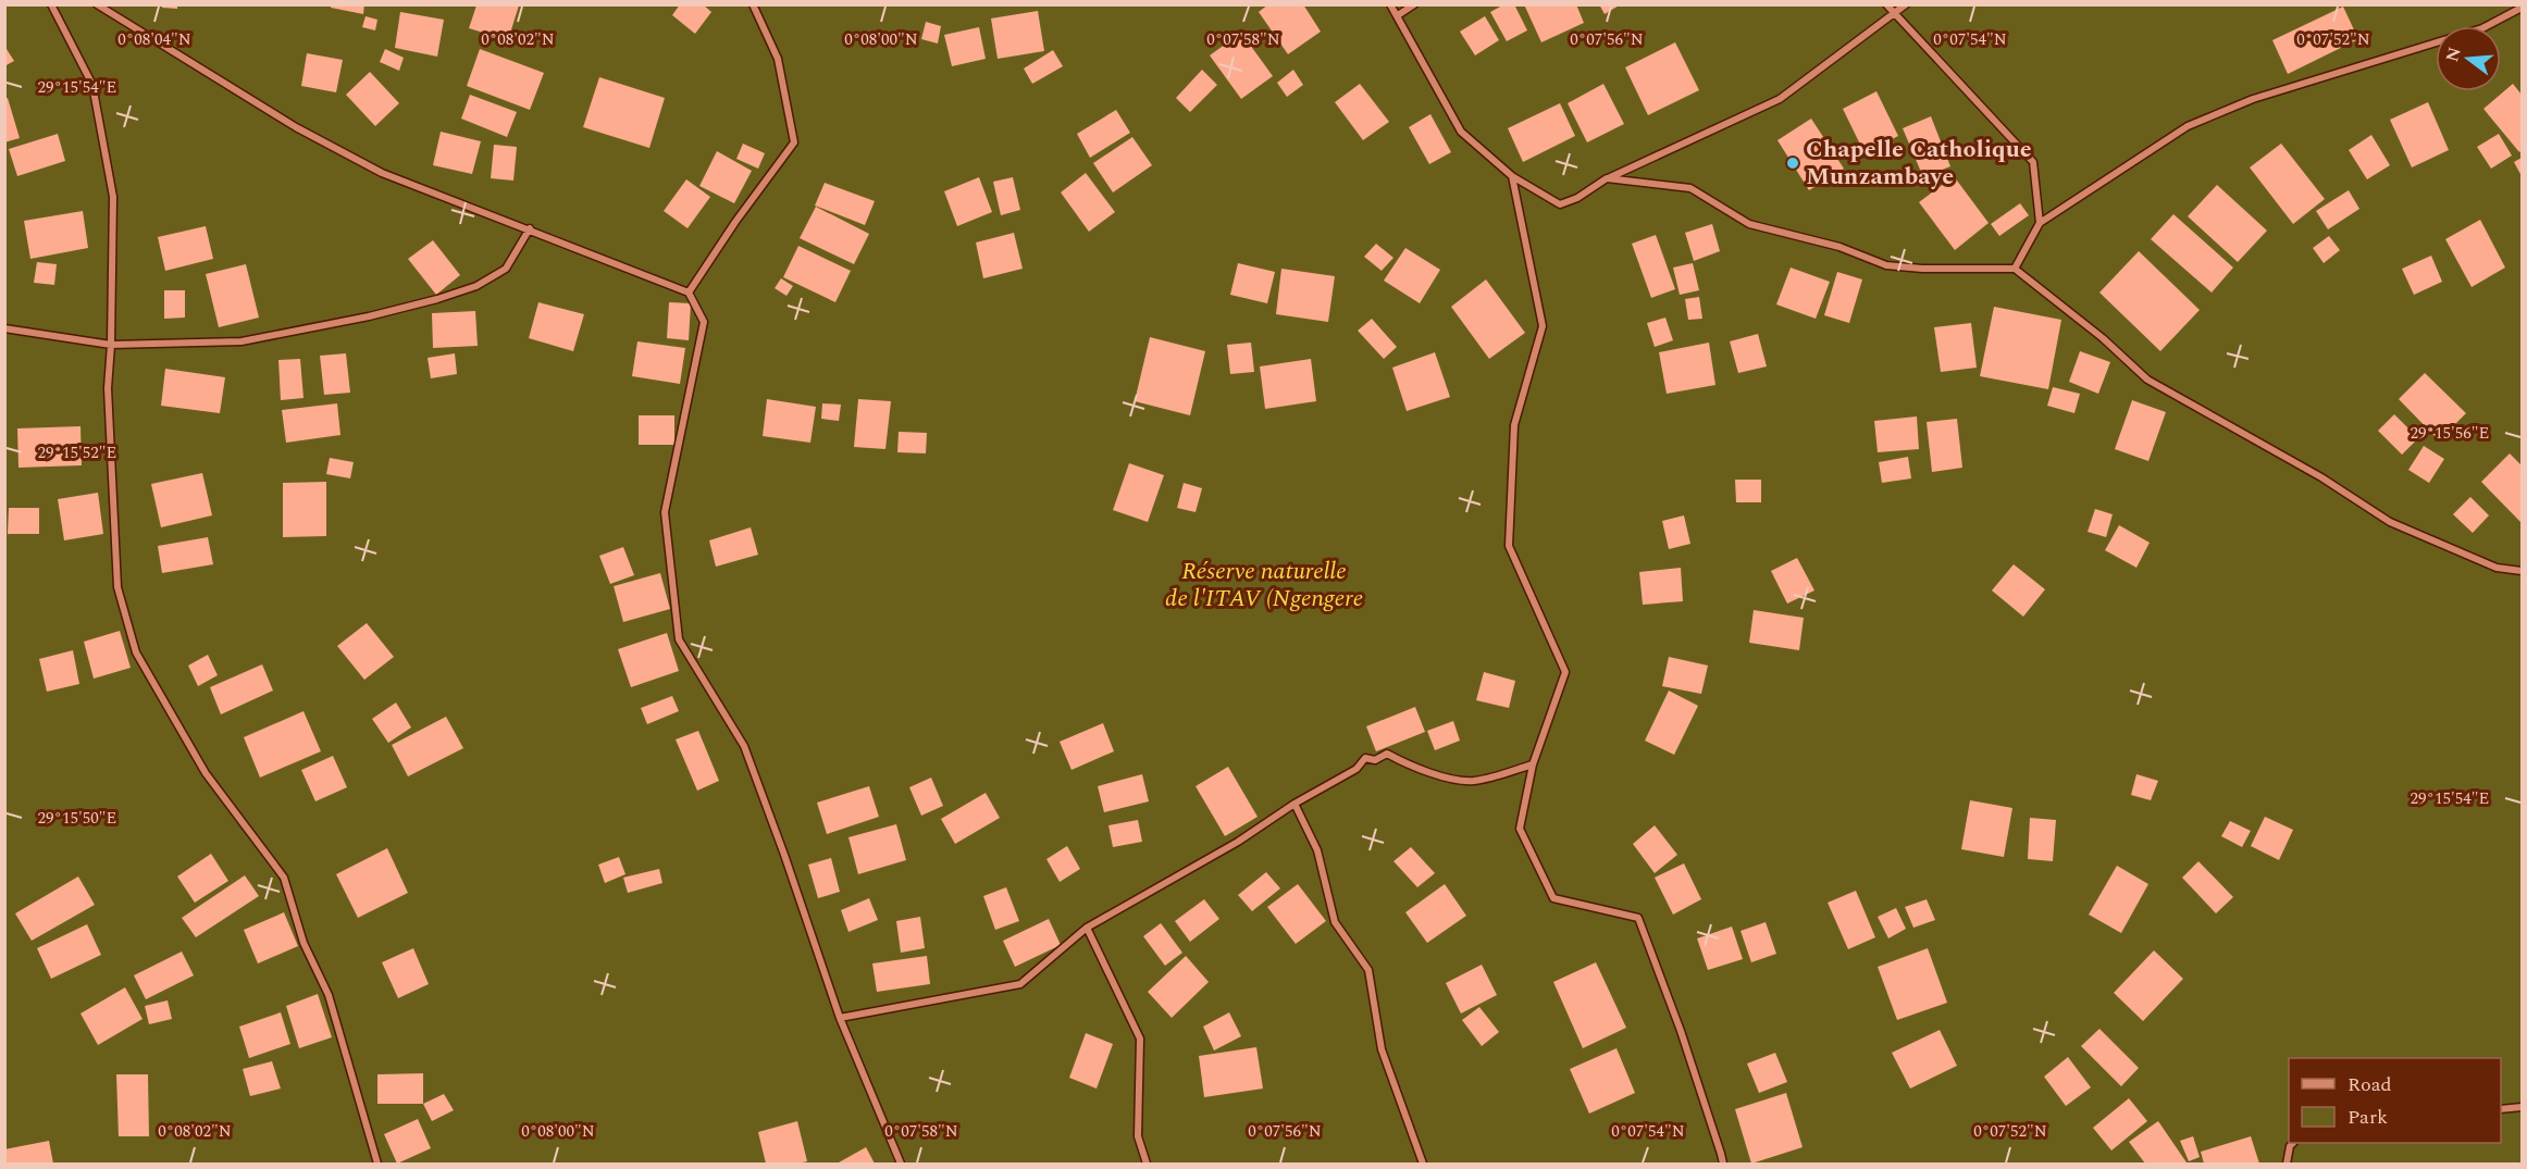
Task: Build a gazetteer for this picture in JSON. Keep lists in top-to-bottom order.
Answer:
{
  "parks": ["Réserve naturelle de l'ITAV (Ngengere"],
  "places": ["Chapelle Catholique Munzambaye"],
  "legend": ["Road", "Park"],
  "north": "left",
  "coordinates": [
    "0°08'04\"N",
    "0°08'02\"N",
    "0°08'00\"N",
    "0°07'58\"N",
    "0°07'56\"N",
    "0°07'54\"N",
    "0°07'52\"N",
    "29°15'54\"E",
    "29°15'56\"E",
    "29°15'52\"E",
    "29°15'50\"E"
  ]
}
